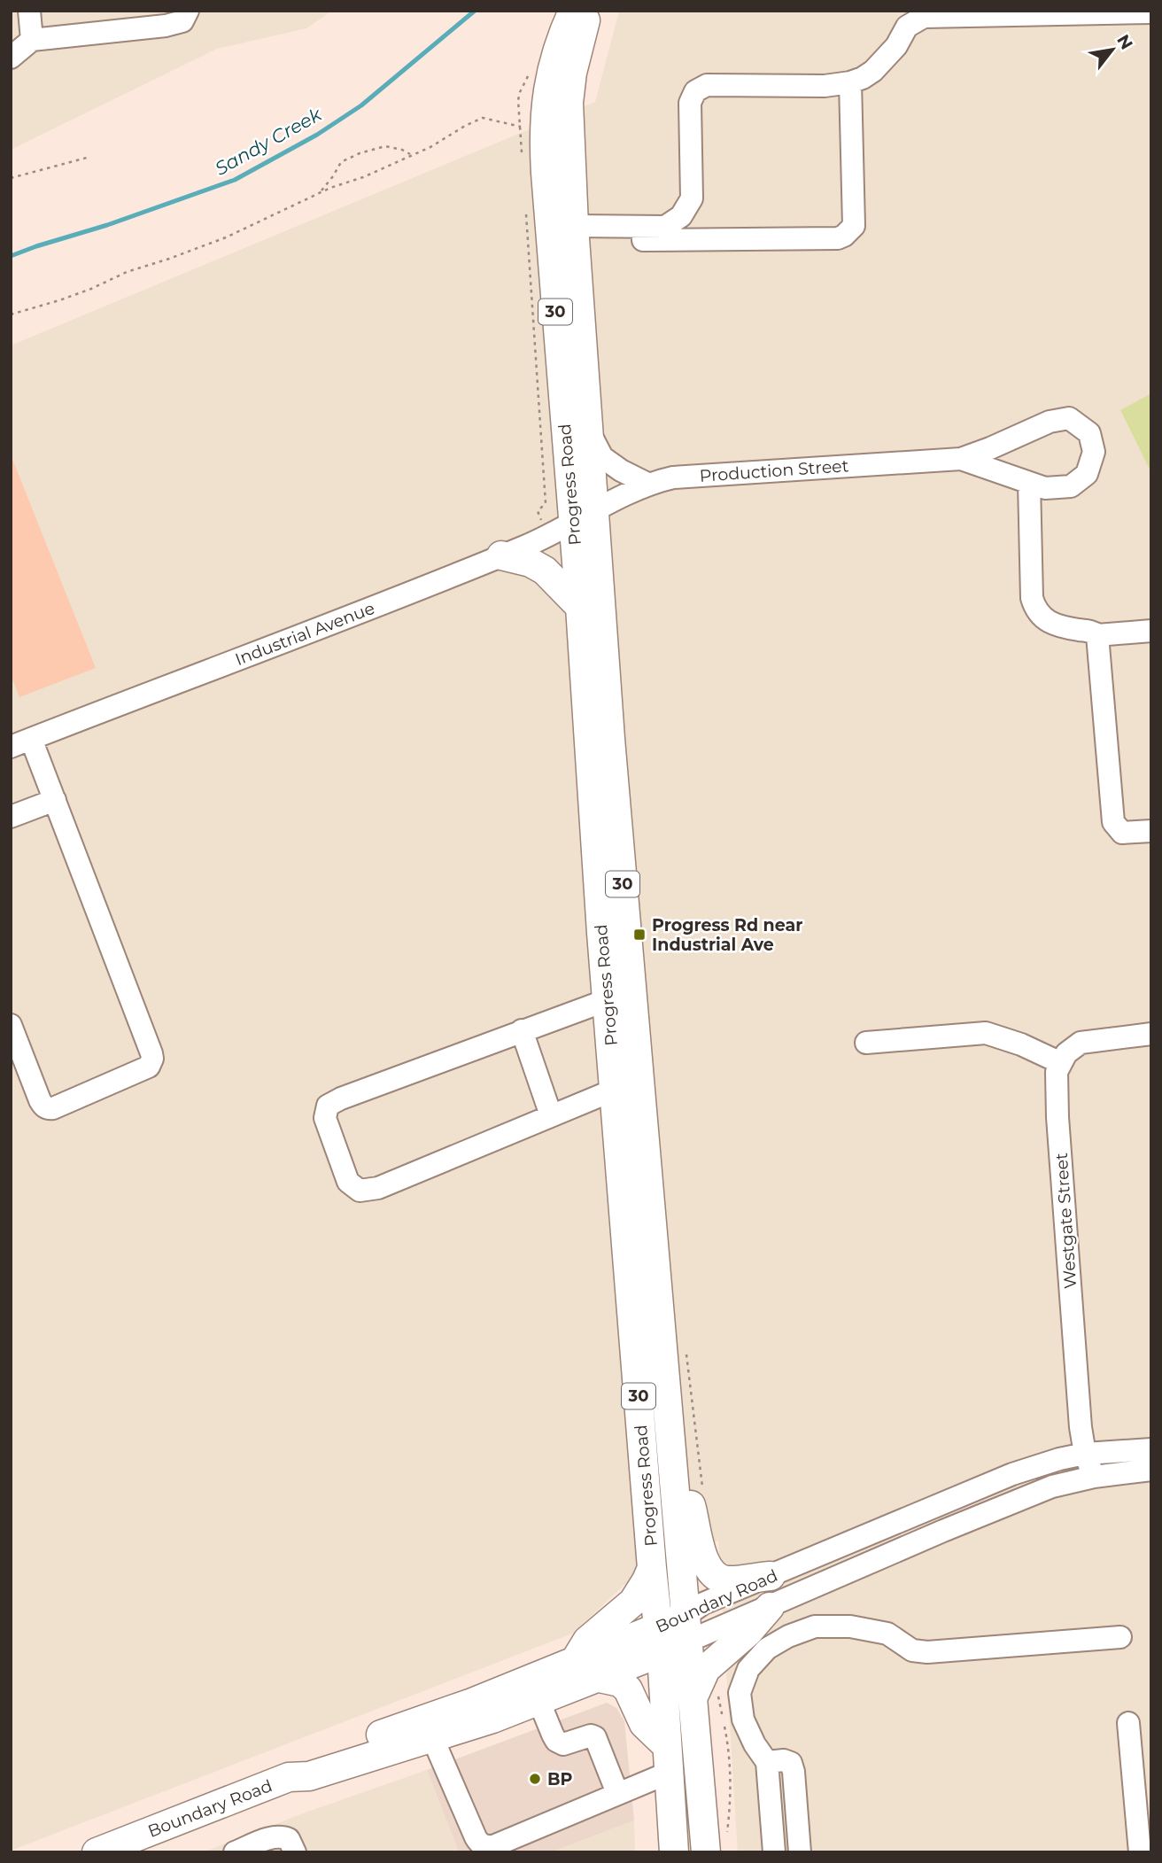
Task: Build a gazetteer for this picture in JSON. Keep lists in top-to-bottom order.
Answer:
{
  "streets": {
    "main road": ["30", "Progress Road", "Boundary Road"],
    "street": ["Production Street", "Industrial Avenue", "Westgate Street"]
  },
  "crossings": [
    ["Production Street", "Progress Road"],
    ["Production Street", "Industrial Avenue"],
    ["Progress Road", "Industrial Avenue"],
    ["Progress Road", "Boundary Road"],
    ["Westgate Street", "Boundary Road"]
  ],
  "water": ["Sandy Creek"],
  "places": {
    "transit": ["Progress Rd near Industrial Ave"],
    "other": ["BP"]
  },
  "north": "top right"
}
